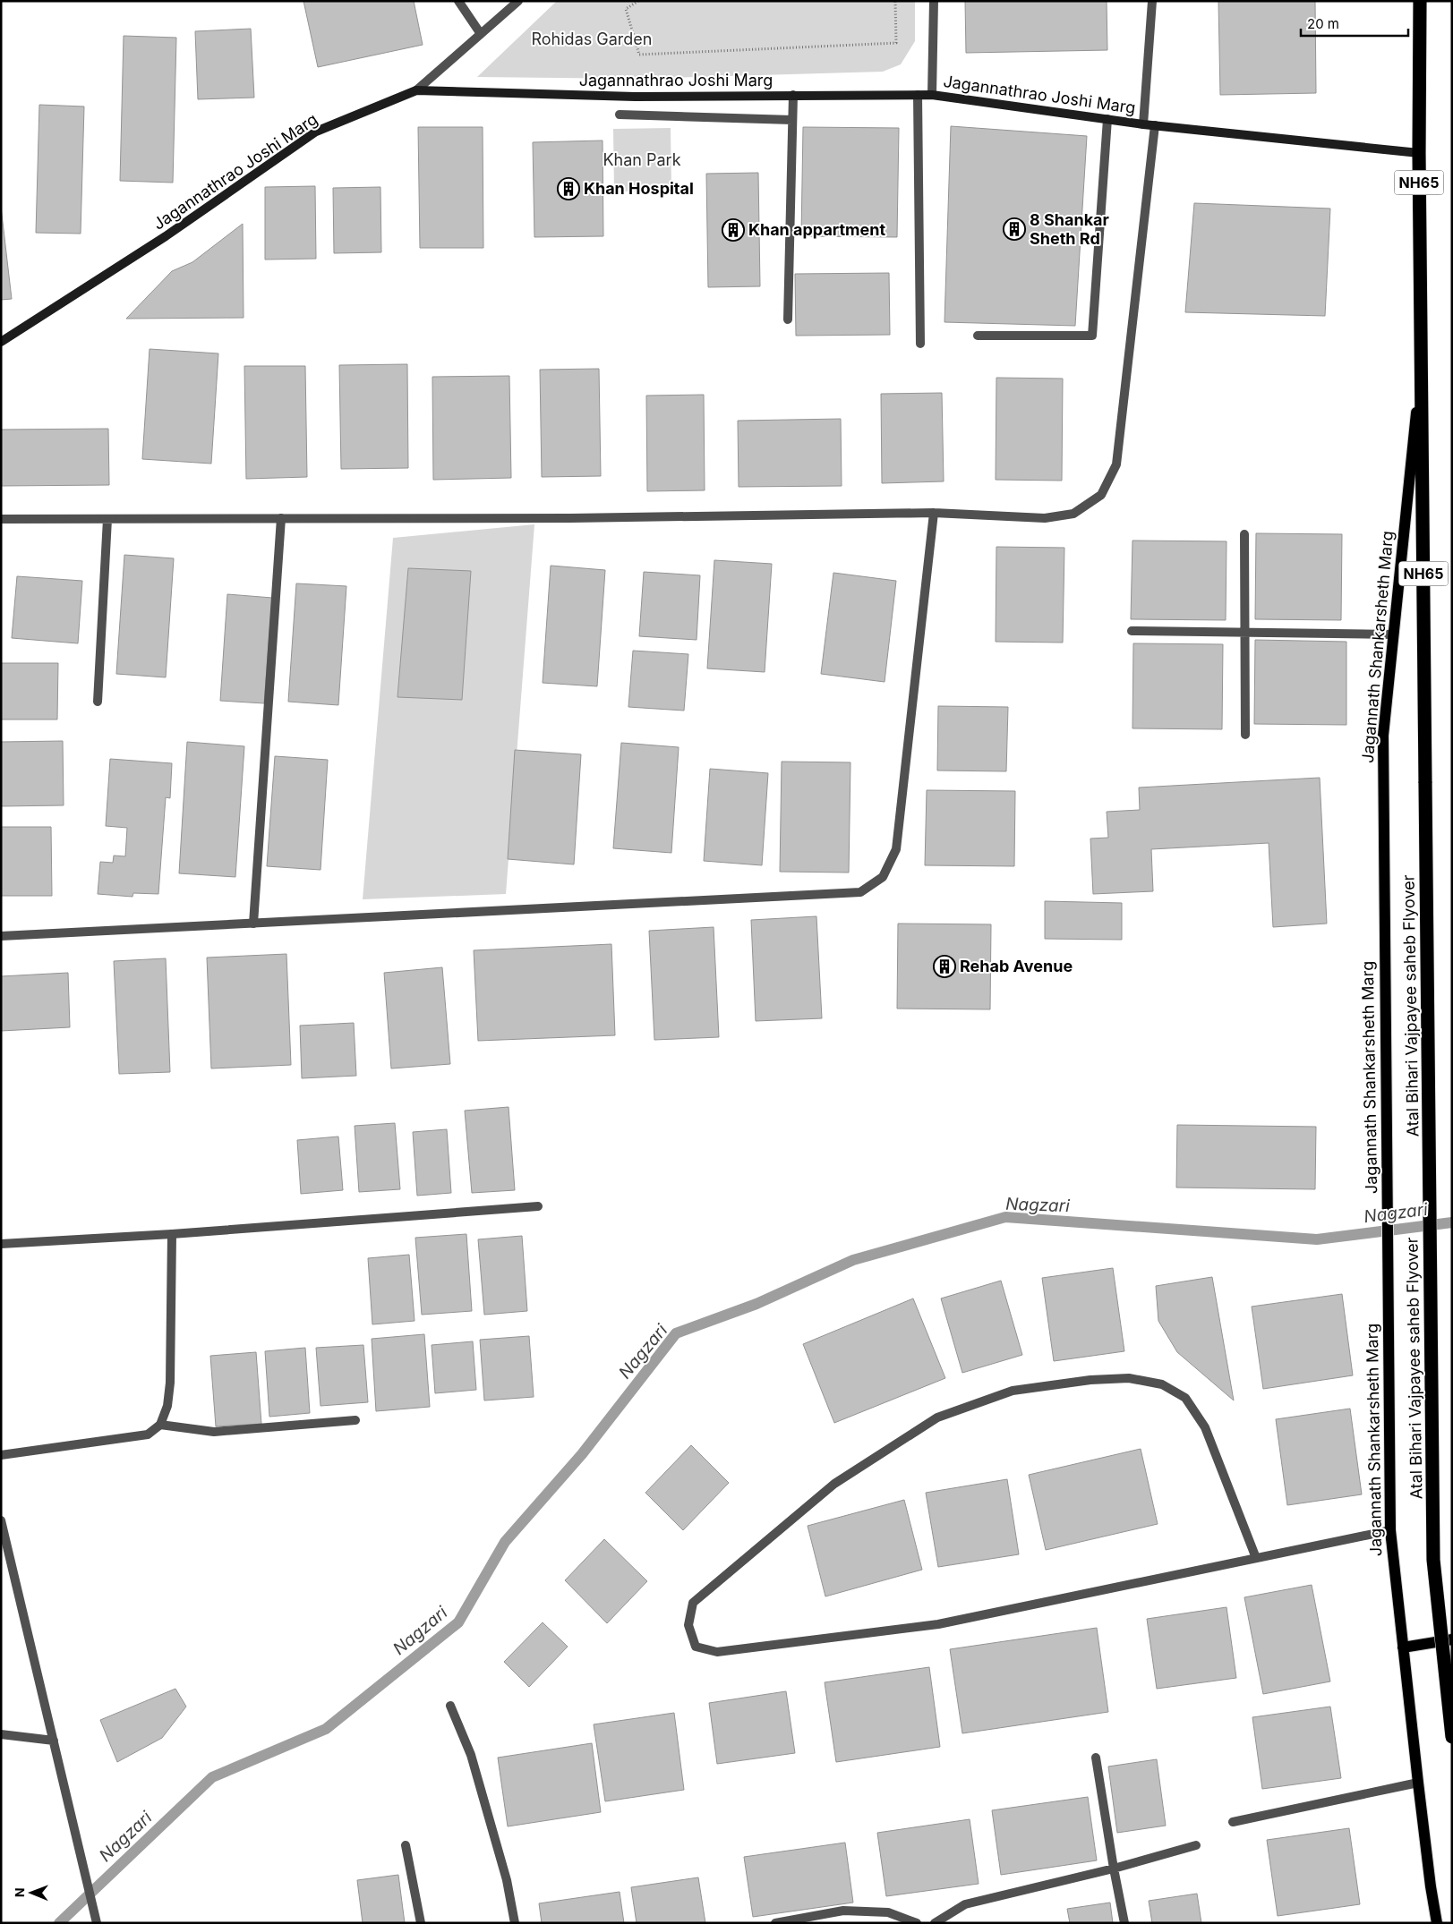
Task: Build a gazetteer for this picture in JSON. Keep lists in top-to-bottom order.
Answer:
{
  "streets": {
    "highway": ["NH65", "Jagannath Shankarsheth Marg", "Atal Bihari Vajpayee saheb Flyover"],
    "street": ["Jagannathrao Joshi Marg"]
  },
  "crossings": [
    ["Jagannathrao Joshi Marg", "Jagannath Shankarsheth Marg"],
    ["Jagannath Shankarsheth Marg", "Atal Bihari Vajpayee saheb Flyover"]
  ],
  "water": ["Nagzari"],
  "parks": ["Rohidas Garden", "Khan Park"],
  "places": {
    "building": [
      "Khan Hospital",
      "8 Shankar Sheth Rd",
      "Khan appartment",
      "Rehab Avenue"
    ]
  },
  "scale_bar": "20 m",
  "north": "left"
}
